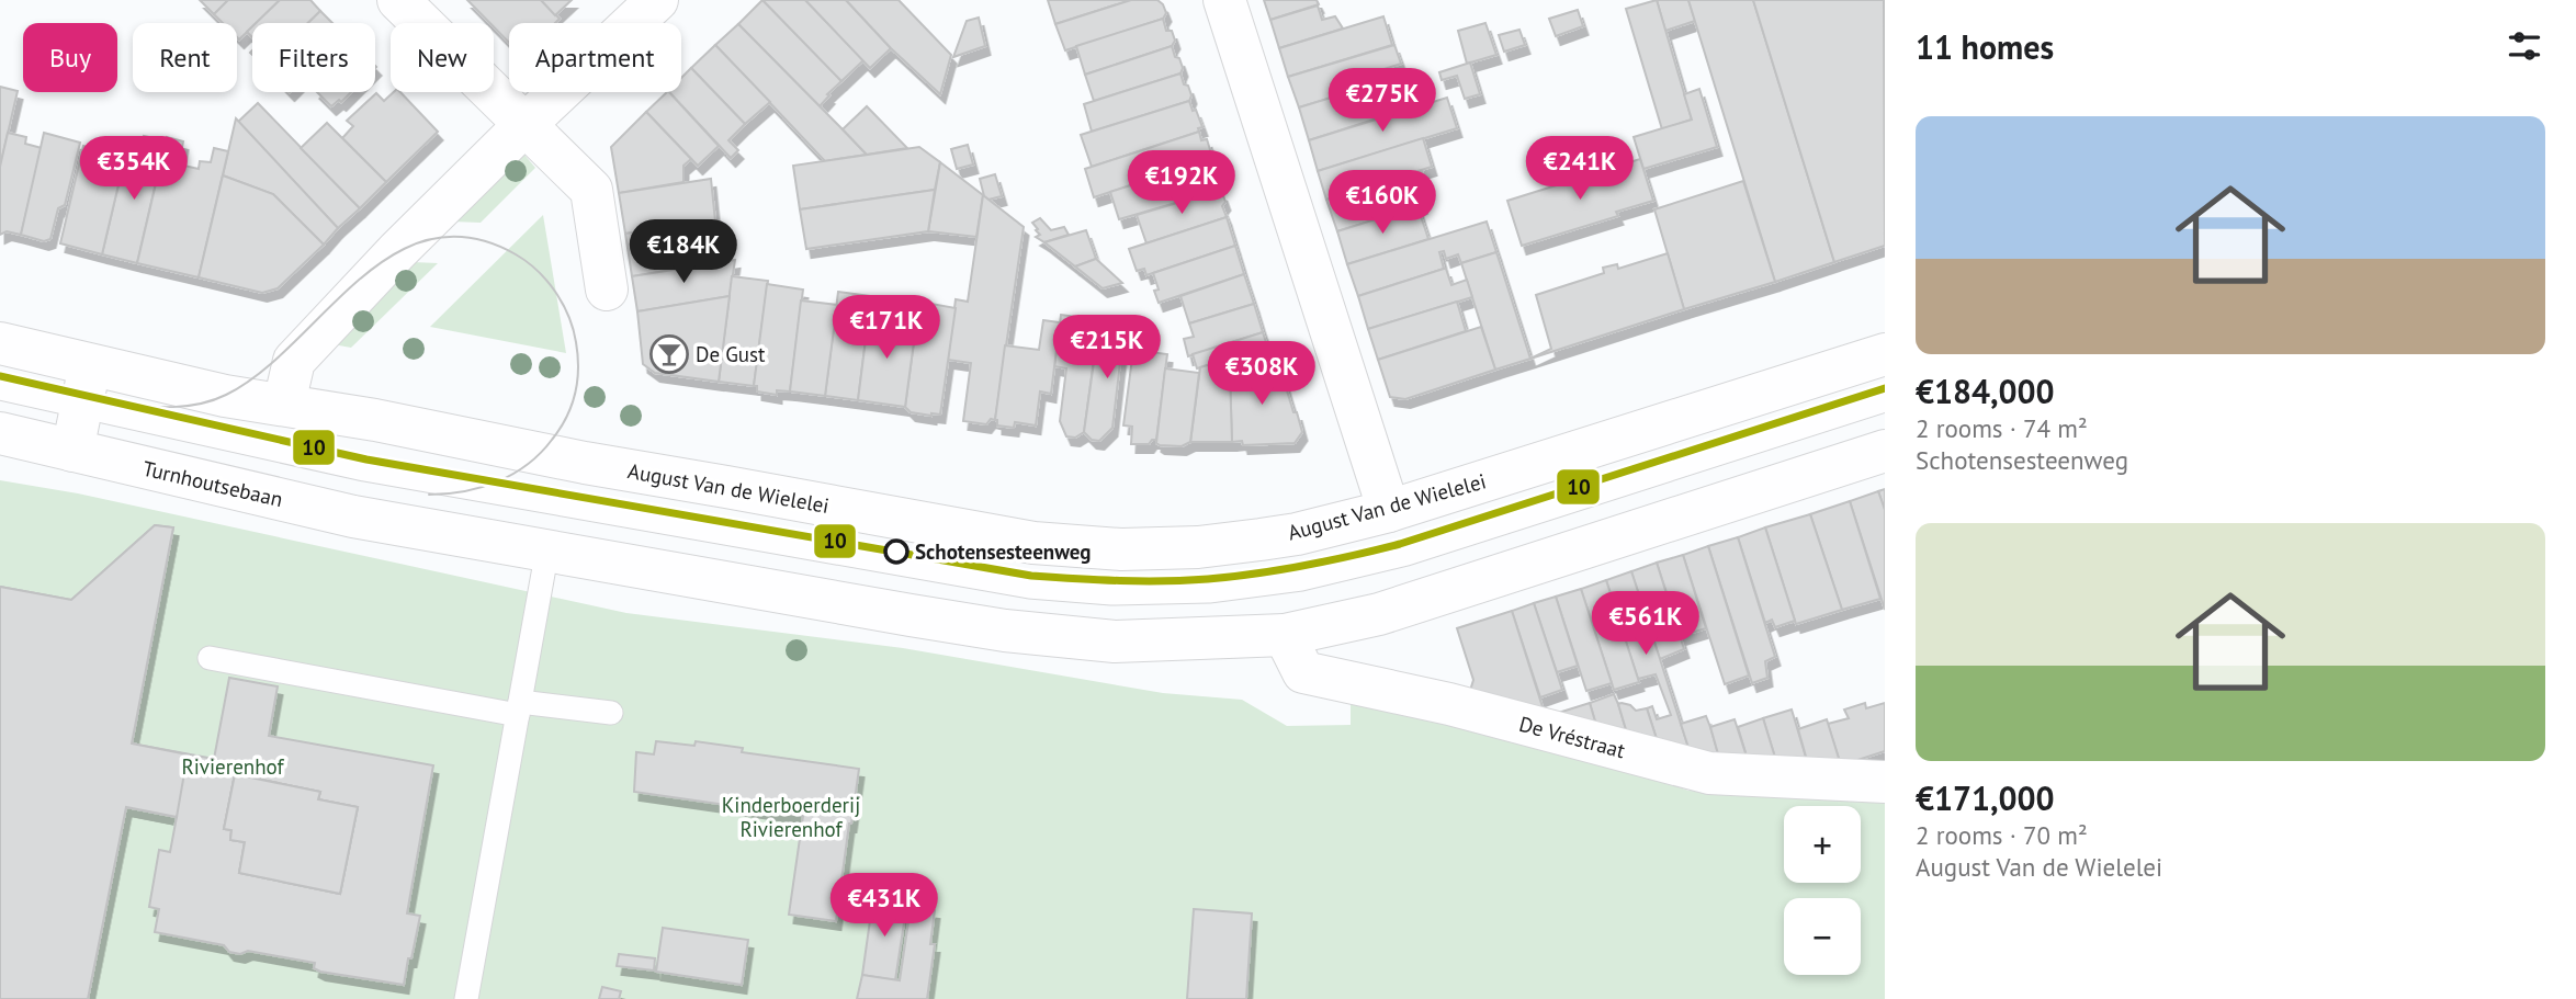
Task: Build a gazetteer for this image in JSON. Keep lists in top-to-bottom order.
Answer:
{
  "streets": {
    "main road": ["Turnhoutsebaan", "August Van de Wielelei", "De Vréstraat"]
  },
  "parks": ["Rivierenhof", "Kinderboerderij Rivierenhof"],
  "places": {
    "bar": ["De Gust"],
    "other": ["Schotensesteenweg"]
  },
  "lines": ["transit line 10"],
  "page": {
    "heading": "11 homes",
    "chip": [
      "Buy",
      "Rent",
      "Filters",
      "New",
      "Apartment"
    ],
    "price": [
      "€275K",
      "€354K",
      "€241K",
      "€192K",
      "€160K",
      "€184K",
      "€171K",
      "€215K",
      "€308K",
      "€561K",
      "€431K"
    ],
    "list": [
      {
        "name": "€184,000",
        "note": "2 rooms · 74 m² · Schotensesteenweg"
      },
      {
        "name": "€171,000",
        "note": "2 rooms · 70 m² · August Van de Wielelei"
      }
    ],
    "map_buttons": ["+", "−"]
  }
}
